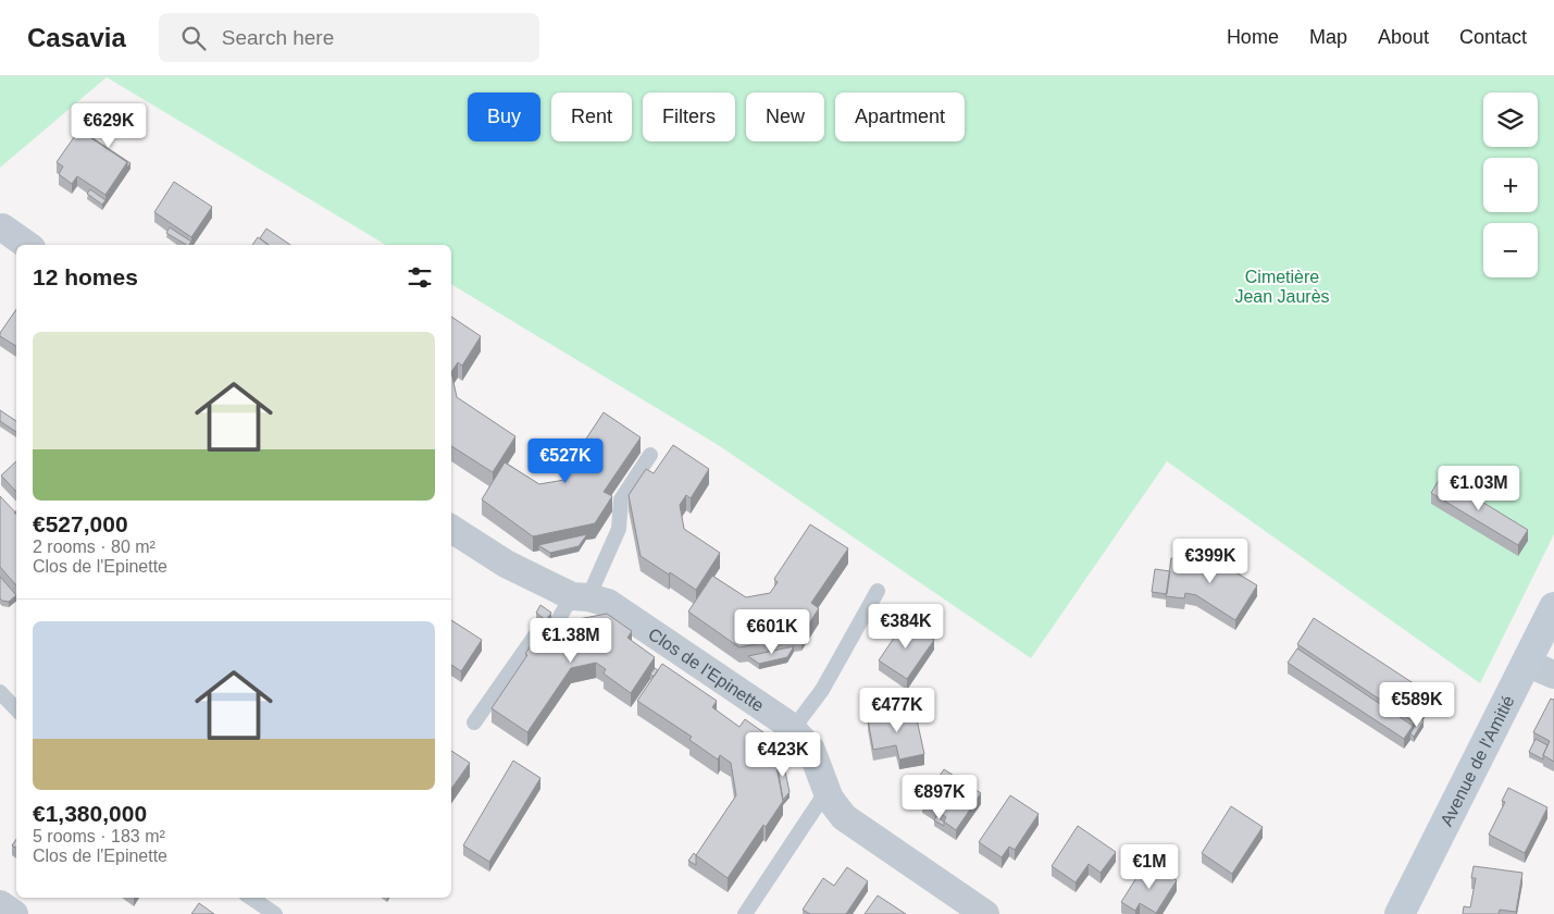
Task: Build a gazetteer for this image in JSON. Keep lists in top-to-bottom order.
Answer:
{
  "streets": {
    "street": ["Clos de l'Epinette", "Avenue de l'Amitié"]
  },
  "parks": ["Cimetière Jean Jaurès"],
  "page": {
    "header": "Casavia",
    "search": "Search here",
    "nav": [
      "Home",
      "Map",
      "About",
      "Contact"
    ],
    "map_buttons": ["+", "−"],
    "chip": [
      "Buy",
      "Rent",
      "Filters",
      "New",
      "Apartment"
    ],
    "price": [
      "€629K",
      "€527K",
      "€1.03M",
      "€399K",
      "€384K",
      "€601K",
      "€1.38M",
      "€589K",
      "€477K",
      "€423K",
      "€897K",
      "€1M"
    ],
    "heading": "12 homes",
    "list": [
      {
        "name": "€527,000",
        "note": "2 rooms · 80 m² · Clos de l'Epinette"
      },
      {
        "name": "€1,380,000",
        "note": "5 rooms · 183 m² · Clos de l'Epinette"
      }
    ]
  }
}
